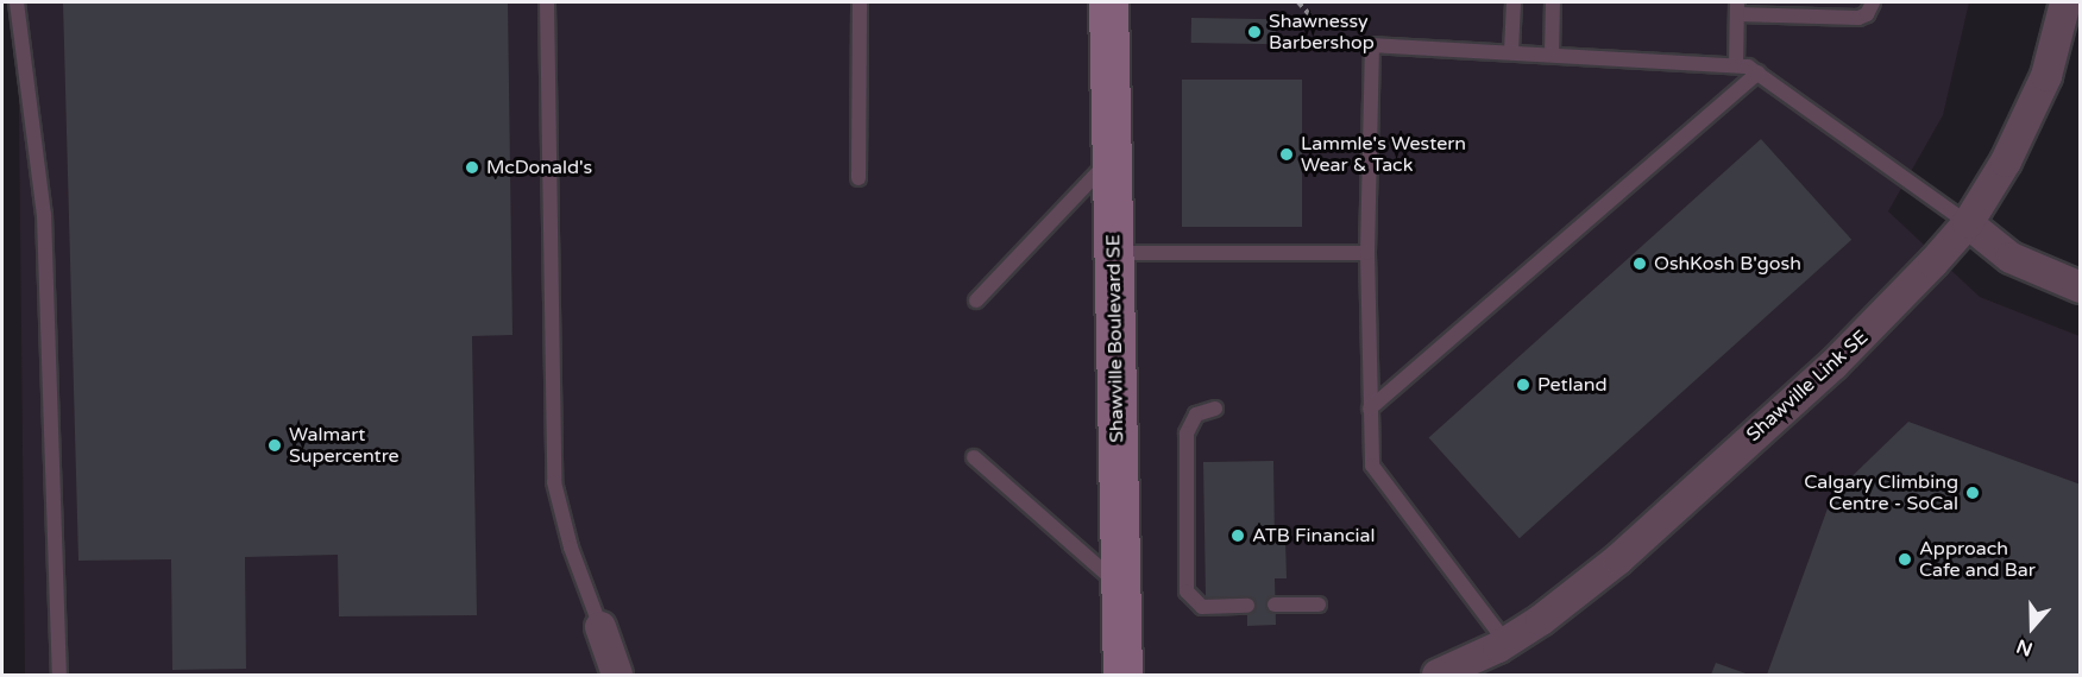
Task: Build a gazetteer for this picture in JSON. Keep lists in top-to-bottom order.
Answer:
{
  "streets": {
    "street": ["Shawville Boulevard SE", "Shawville Link SE"]
  },
  "places": [
    "Shawnessy Barbershop",
    "Lammle's Western Wear & Tack",
    "McDonald's",
    "OshKosh B'gosh",
    "Petland",
    "Walmart Supercentre",
    "Calgary Climbing Centre - SoCal",
    "ATB Financial",
    "Approach Cafe and Bar"
  ],
  "north": "bottom"
}
